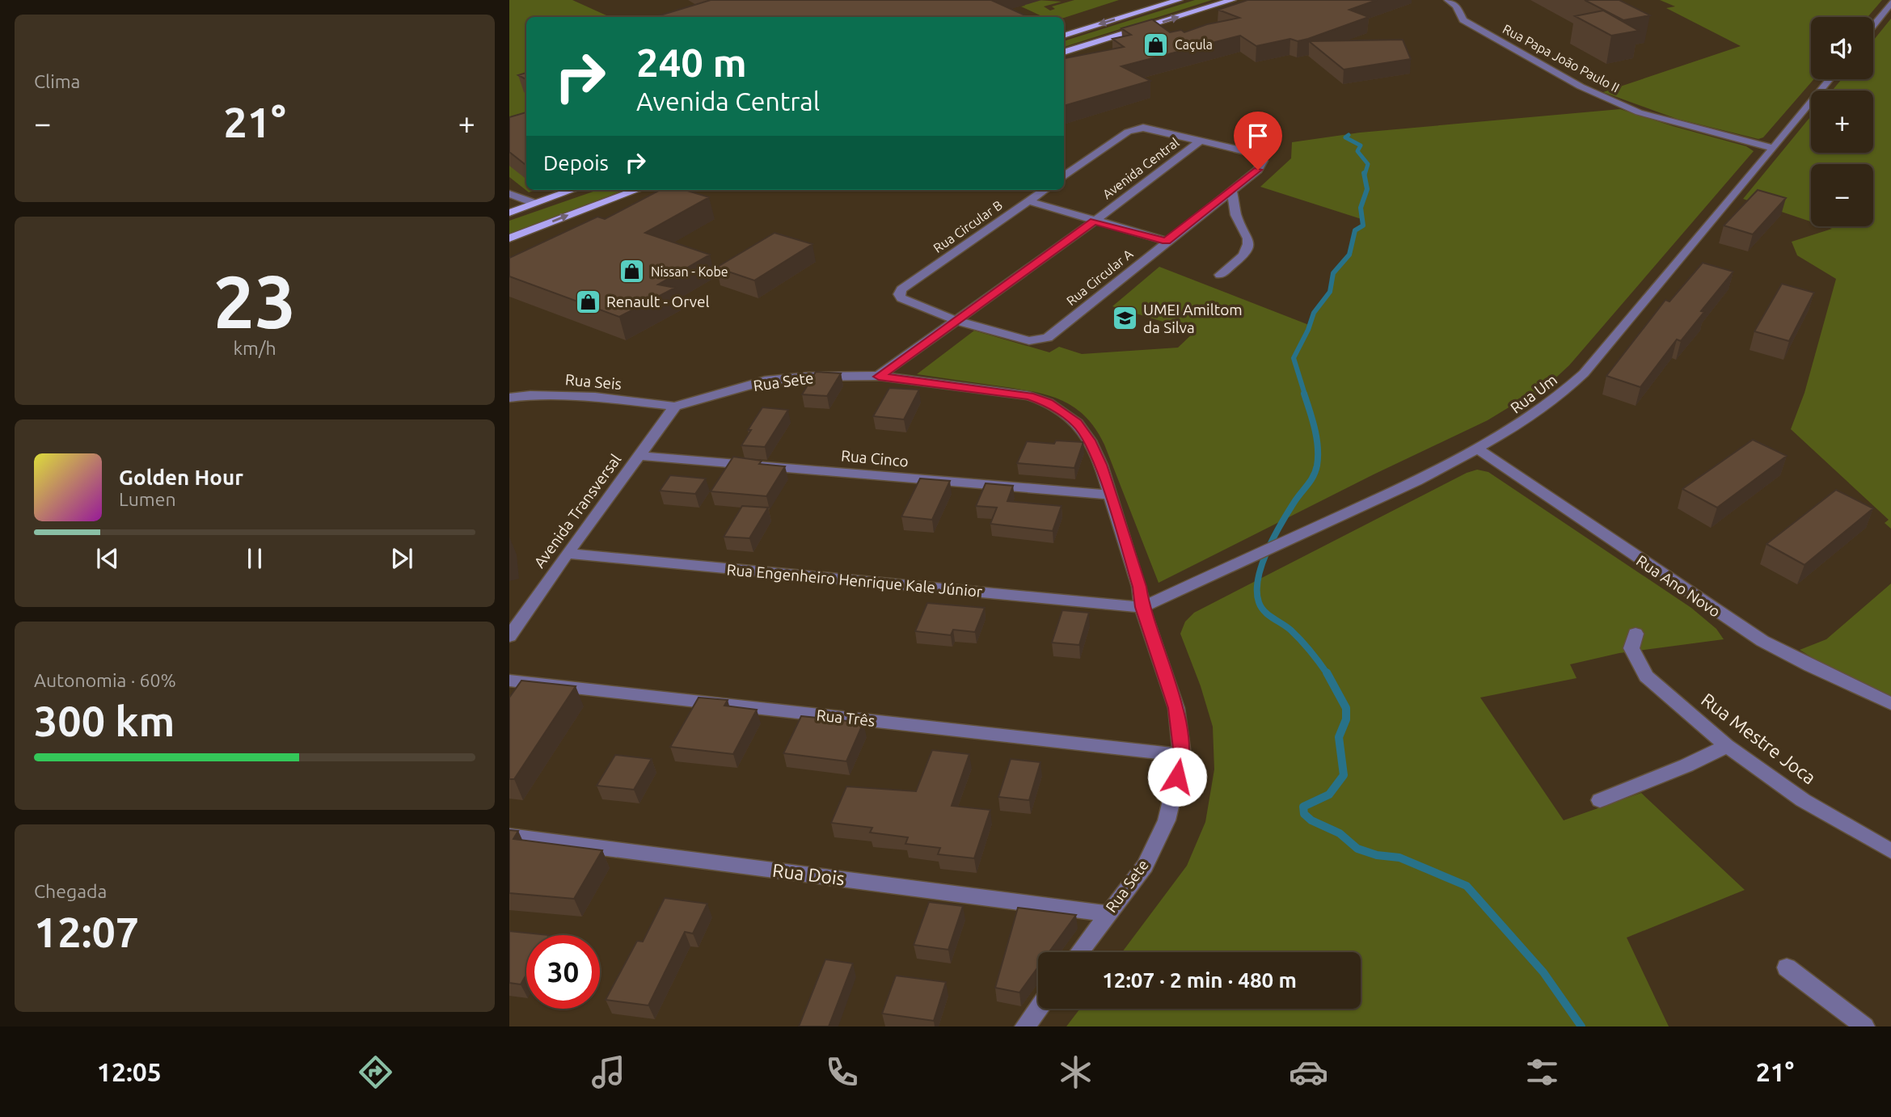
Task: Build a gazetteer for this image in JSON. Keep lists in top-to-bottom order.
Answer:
{
  "streets": {
    "street": [
      "Rua Papa João Paulo II",
      "Avenida Central",
      "Rua Circular B",
      "Rua Circular A",
      "Rua Seis",
      "Rua Sete",
      "Rua Um",
      "Rua Cinco",
      "Avenida Transversal",
      "Rua Engenheiro Henrique Kale Júnior",
      "Rua Ano Novo",
      "Rua Três",
      "Rua Mestre Joca",
      "Rua Dois"
    ]
  },
  "crossings": [
    ["Rua Papa João Paulo II", "Rua Um"],
    ["Avenida Central", "Rua Circular B"],
    ["Avenida Central", "Rua Circular A"],
    ["Avenida Central", "Rua Sete"],
    ["Rua Circular B", "Rua Circular A"],
    ["Rua Seis", "Rua Sete"],
    ["Rua Seis", "Avenida Transversal"],
    ["Rua Sete", "Rua Um"],
    ["Rua Sete", "Rua Cinco"],
    ["Rua Sete", "Avenida Transversal"],
    ["Rua Sete", "Rua Engenheiro Henrique Kale Júnior"],
    ["Rua Sete", "Rua Três"],
    ["Rua Sete", "Rua Dois"],
    ["Rua Um", "Rua Engenheiro Henrique Kale Júnior"],
    ["Rua Um", "Rua Ano Novo"],
    ["Rua Cinco", "Avenida Transversal"],
    ["Avenida Transversal", "Rua Engenheiro Henrique Kale Júnior"]
  ],
  "places": {
    "shop": ["Caçula", "Nissan - Kobe", "Renault - Orvel"],
    "school or university": ["UMEI Amiltom da Silva"]
  },
  "page": {
    "tile": [
      "Clima",
      ["23", "km/h"],
      ["Autonomia · 60%", "300 km"],
      ["Chegada", "12:07"]
    ],
    "map_buttons": ["+", "−"],
    "turn": ["240 m", "Avenida Central"],
    "heat": ["−", "21°", "+"],
    "then": "Depois",
    "song": ["Golden Hour", "Lumen"],
    "limit": "30",
    "trip": "12:07 · 2 min · 480 m",
    "tabs": ["12:05", "21°"]
  }
}
